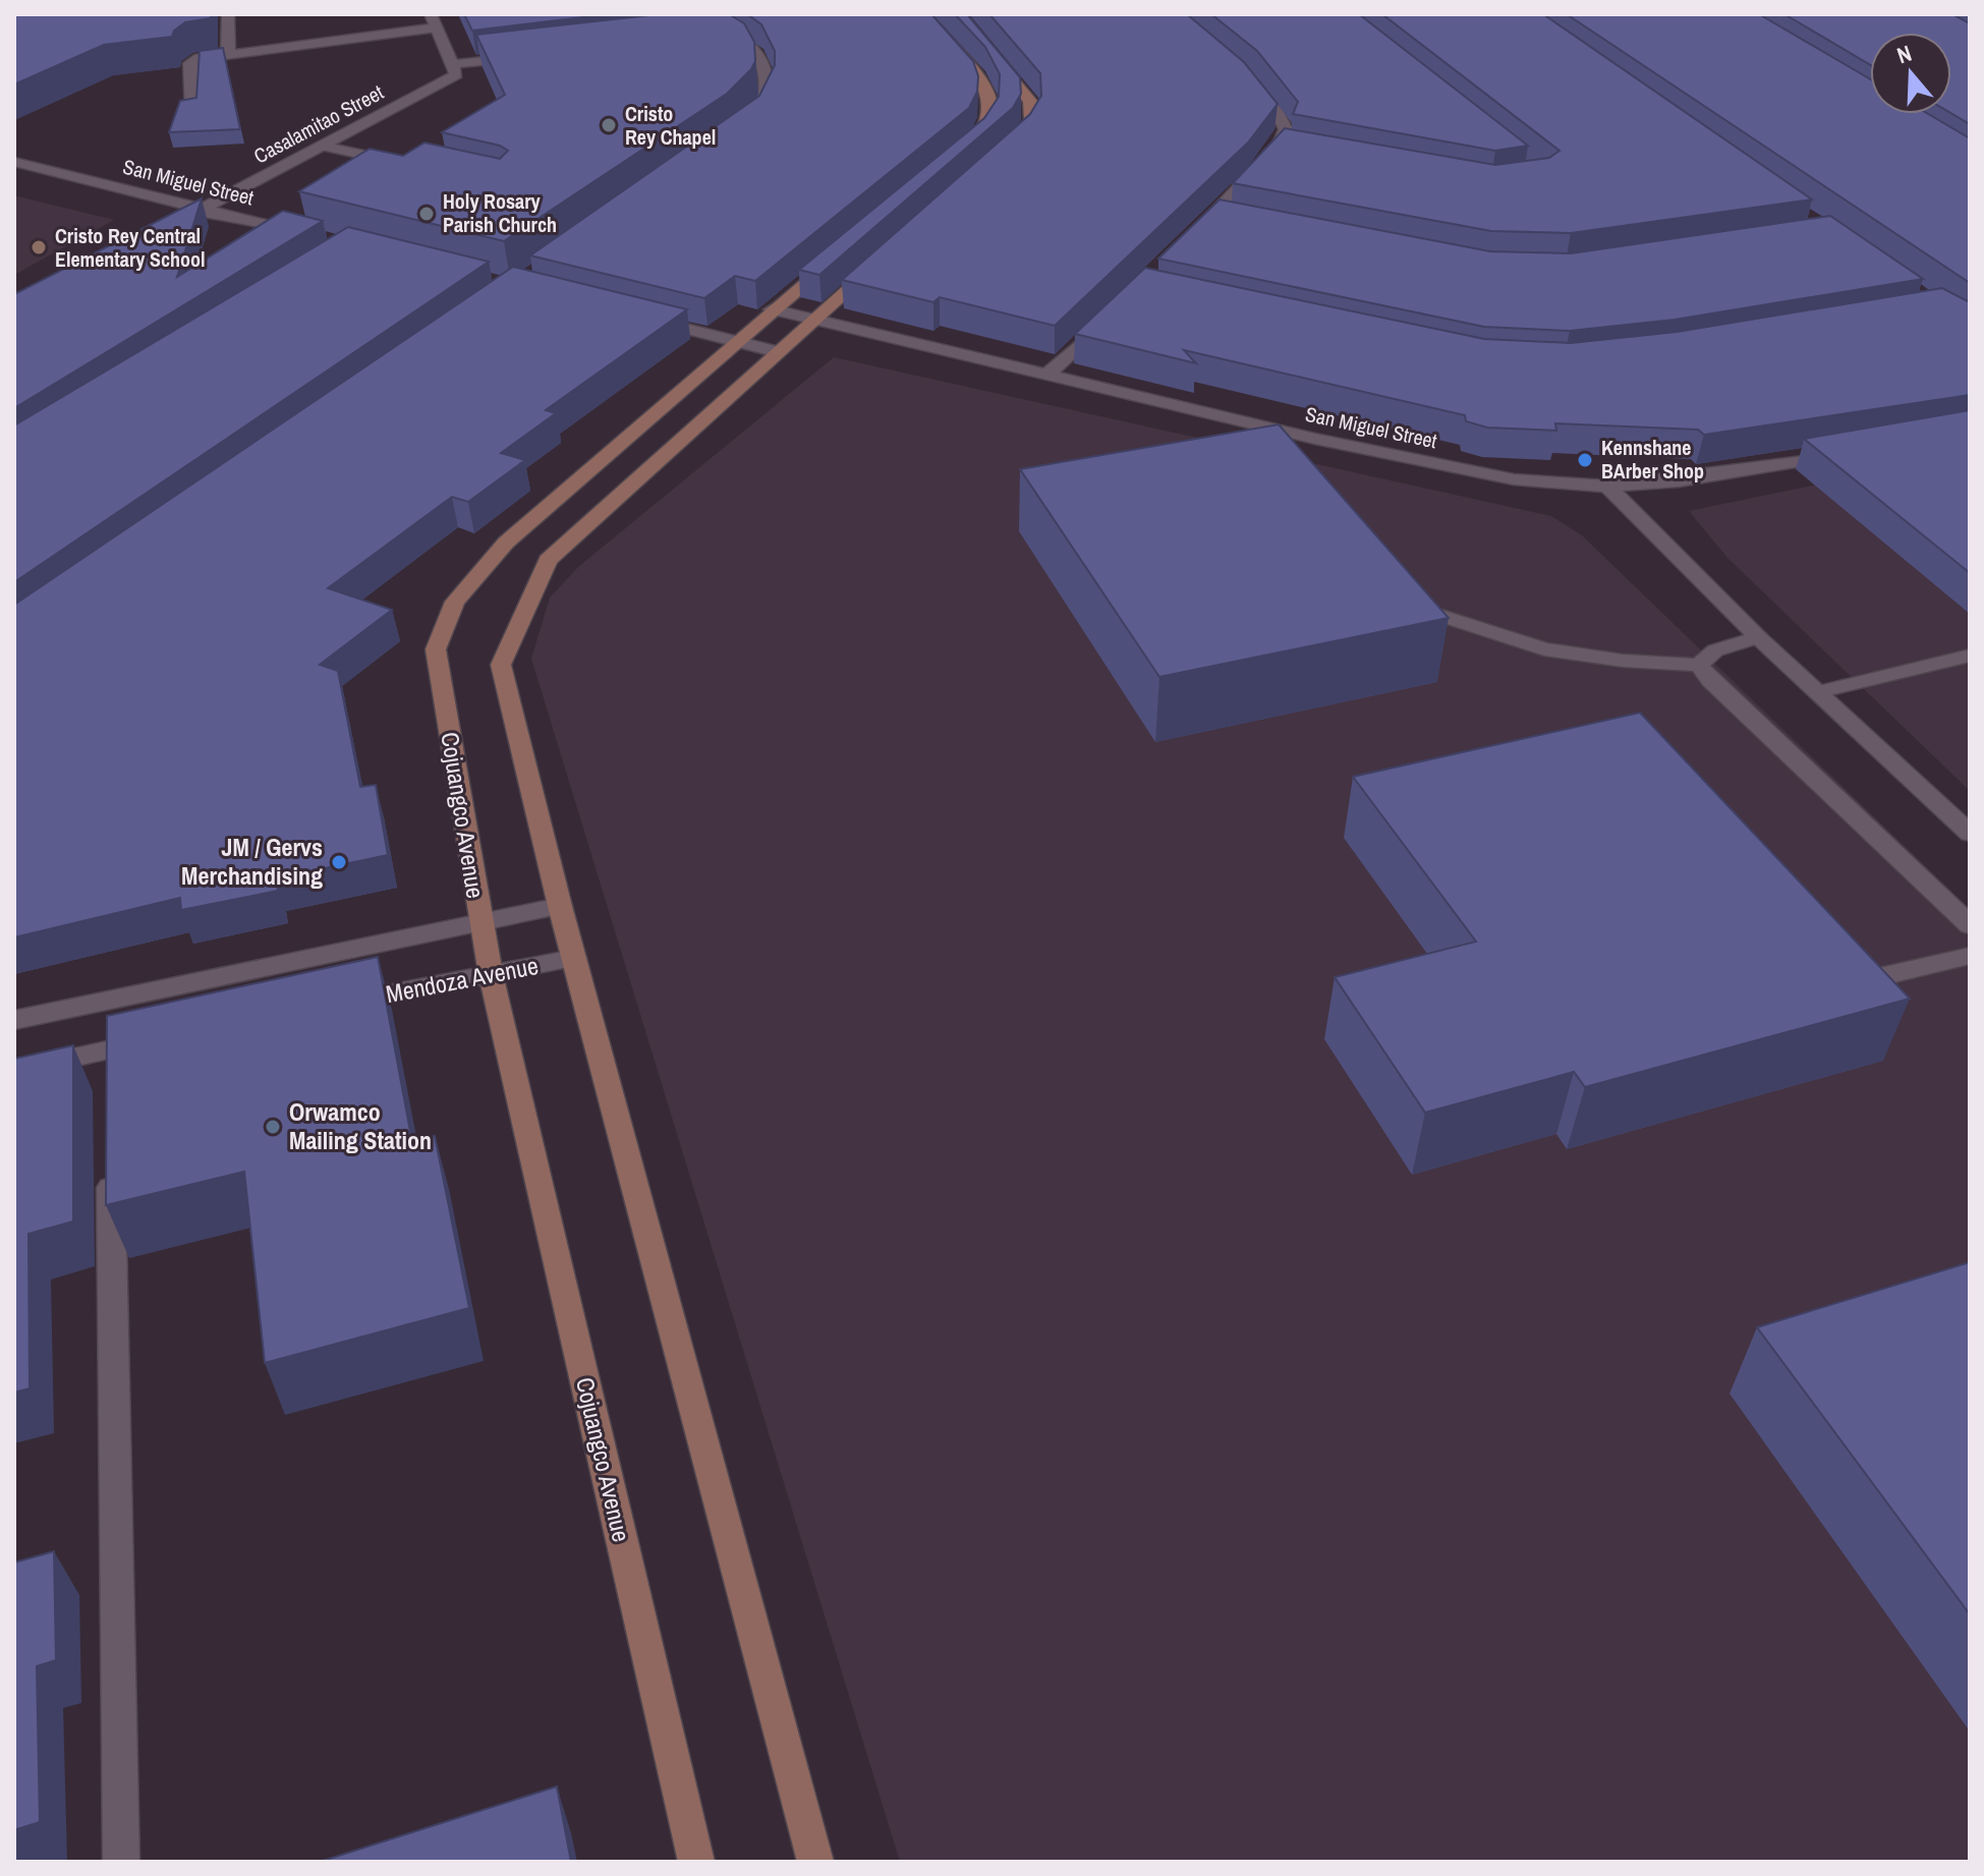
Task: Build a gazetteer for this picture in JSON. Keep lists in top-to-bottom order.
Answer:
{
  "streets": {
    "main road": ["Cojuangco Avenue"],
    "street": ["Casalamitao Street", "San Miguel Street", "Mendoza Avenue"]
  },
  "crossings": [
    ["Casalamitao Street", "San Miguel Street"],
    ["San Miguel Street", "Cojuangco Avenue"],
    ["Cojuangco Avenue", "Mendoza Avenue"]
  ],
  "places": [
    "Cristo Rey Chapel",
    "Holy Rosary Parish Church",
    "Cristo Rey Central Elementary School",
    "Kennshane BArber Shop",
    "JM / Gervs Merchandising",
    "Orwamco Mailing Station"
  ],
  "north": "top"
}
